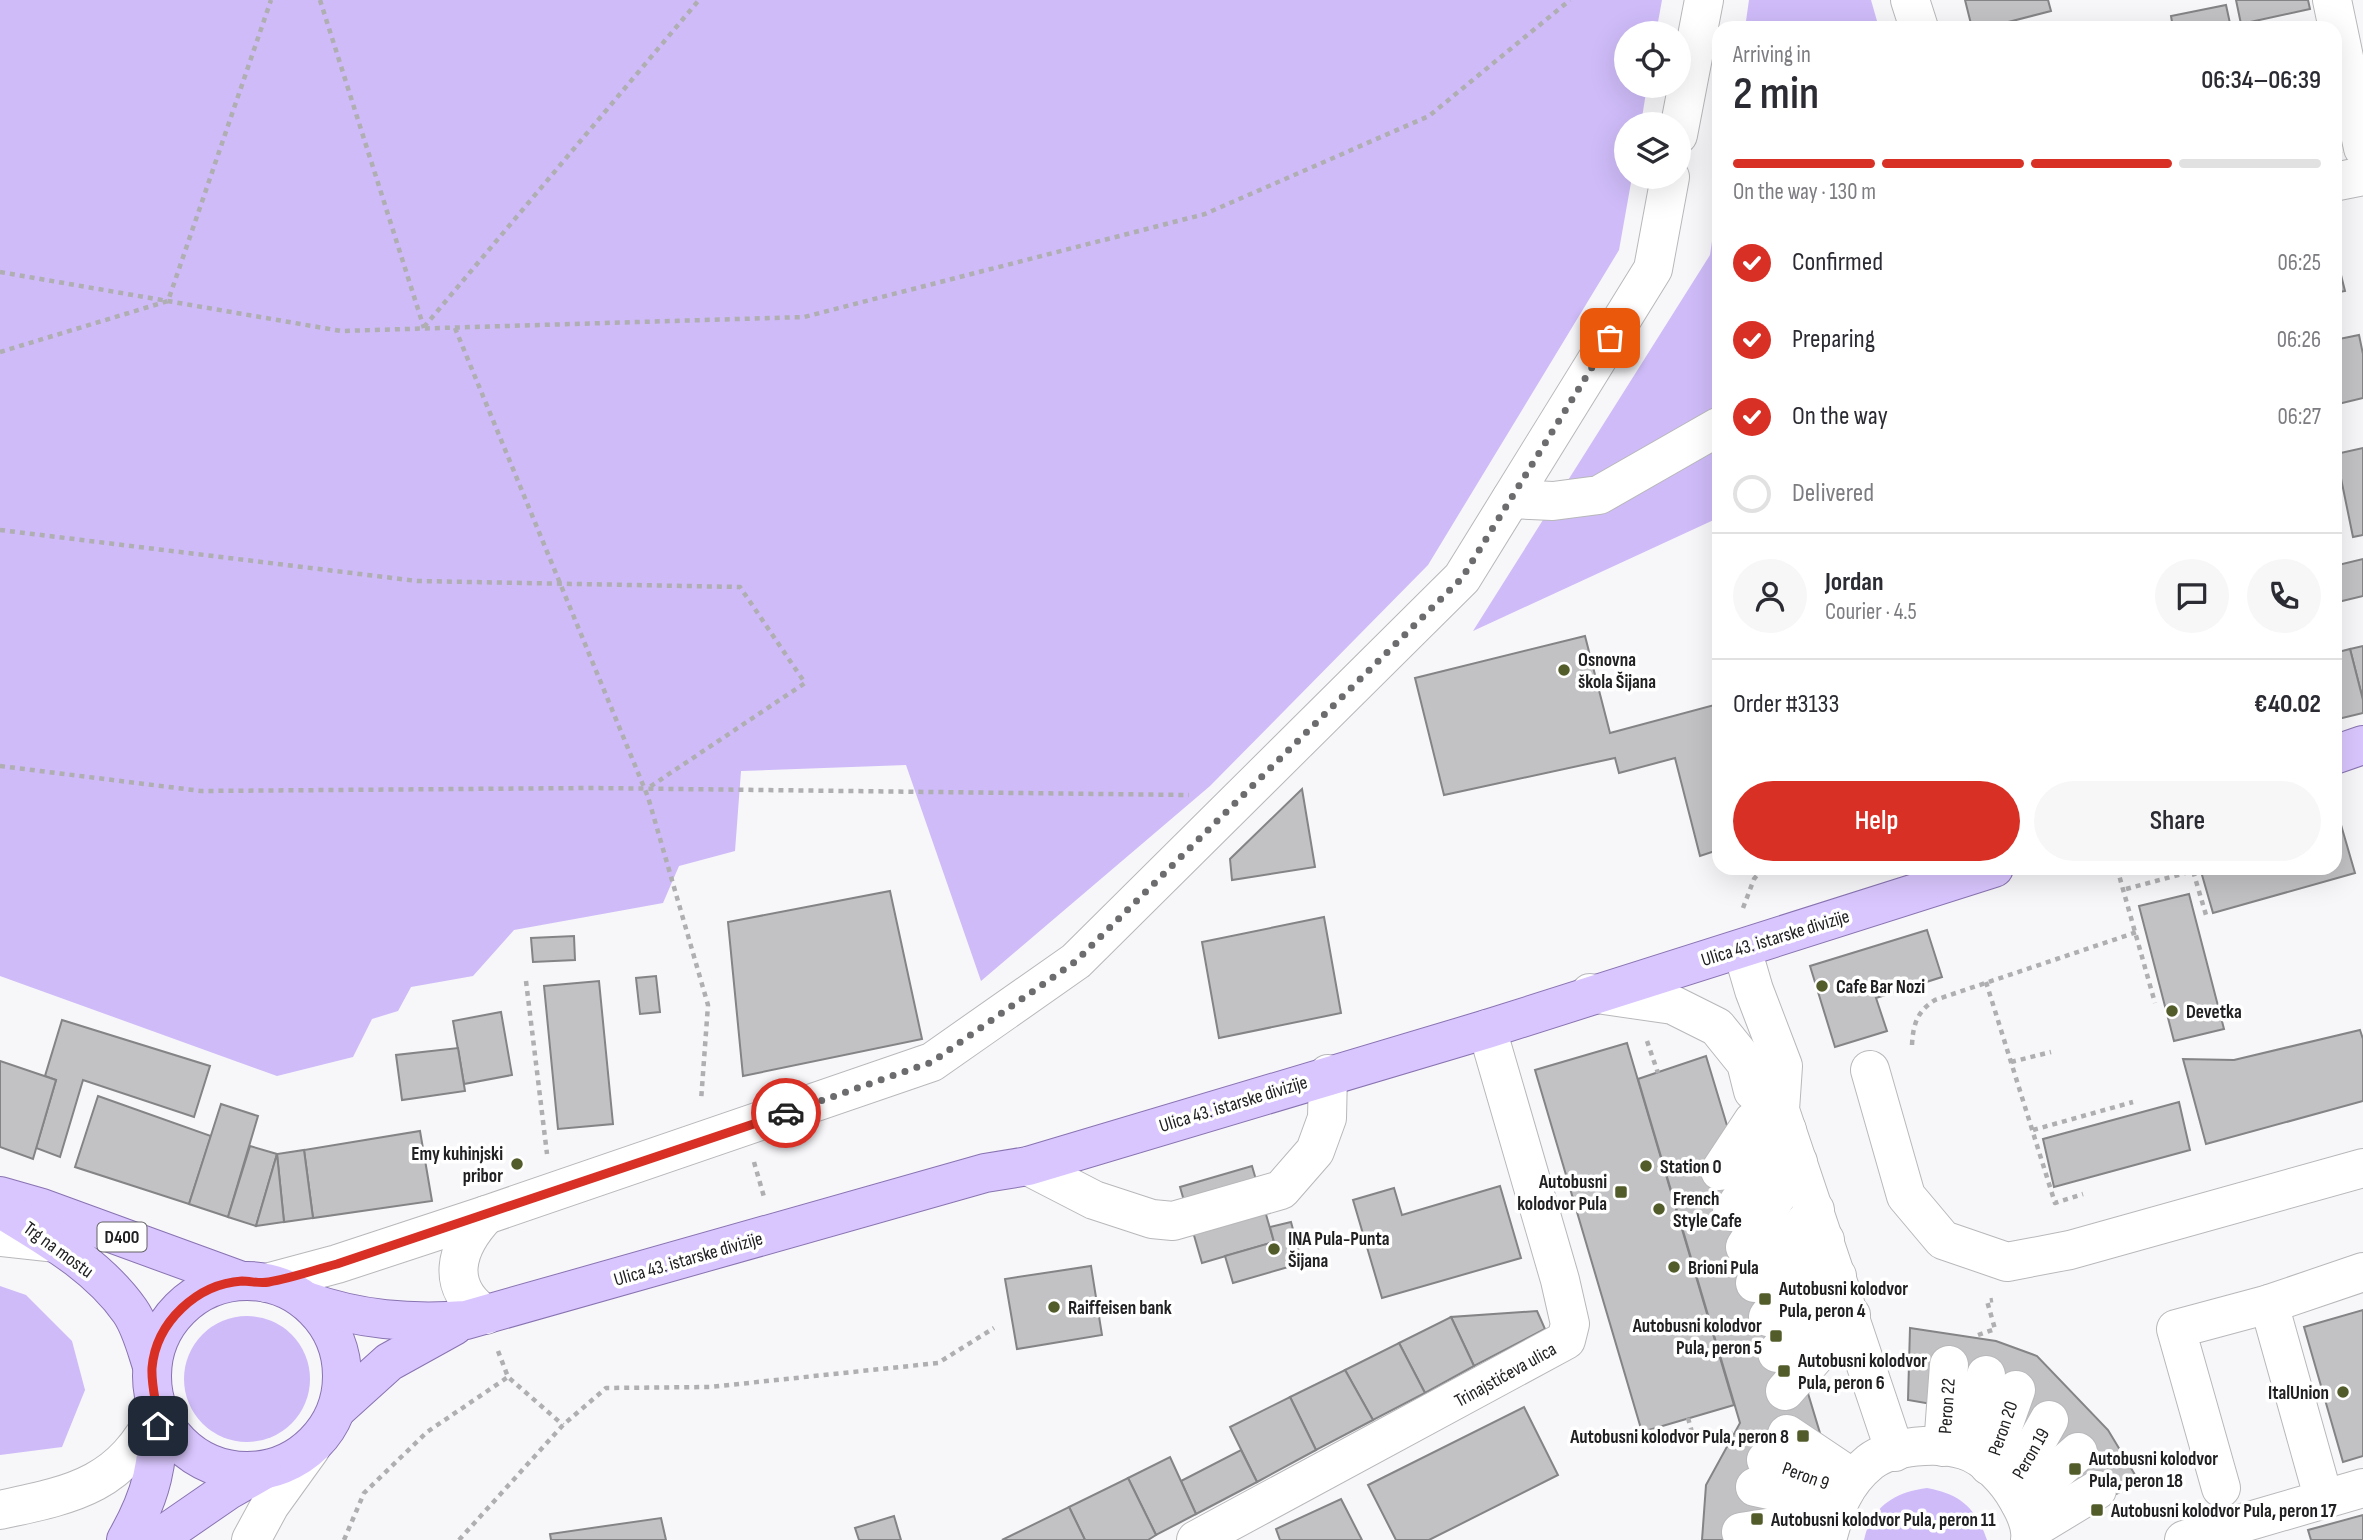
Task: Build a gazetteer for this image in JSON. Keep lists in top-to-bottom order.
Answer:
{
  "streets": {
    "main road": ["Ulica 43. istarske divizije", "D400", "Trg na mostu"],
    "street": ["Trinajstićeva ulica", "Peron 22", "Peron 19"]
  },
  "crossings": [
    ["Ulica 43. istarske divizije", "Trg na mostu"],
    ["Ulica 43. istarske divizije", "Trinajstićeva ulica"],
    ["Peron 22", "Peron 19"]
  ],
  "places": {
    "other": [
      "Osnovna škola Šijana",
      "Cafe Bar Nozi",
      "Devetka",
      "Emy kuhinjski pribor",
      "Station 0",
      "French Style Cafe",
      "INA Pula-Punta Šijana",
      "Brioni Pula",
      "Raiffeisen bank",
      "ItalUnion"
    ],
    "transit": [
      "Autobusni kolodvor Pula",
      "Autobusni kolodvor Pula, peron 4",
      "Autobusni kolodvor Pula, peron 5",
      "Autobusni kolodvor Pula, peron 6",
      "Autobusni kolodvor Pula, peron 8",
      "Autobusni kolodvor Pula, peron 18",
      "Autobusni kolodvor Pula, peron 17",
      "Autobusni kolodvor Pula, peron 11"
    ]
  },
  "page": {
    "heading": ["2 min", "Arriving in", "06:34–06:39"],
    "panel": [
      "Jordan",
      "Courier · 4.5",
      "Order #3133",
      "€40.02"
    ],
    "bar": "On the way · 130 m",
    "list": [
      ["Confirmed", "06:25"],
      ["Preparing", "06:26"],
      ["On the way", "06:27"],
      "Delivered"
    ],
    "buttons": ["Help", "Share"]
  }
}
